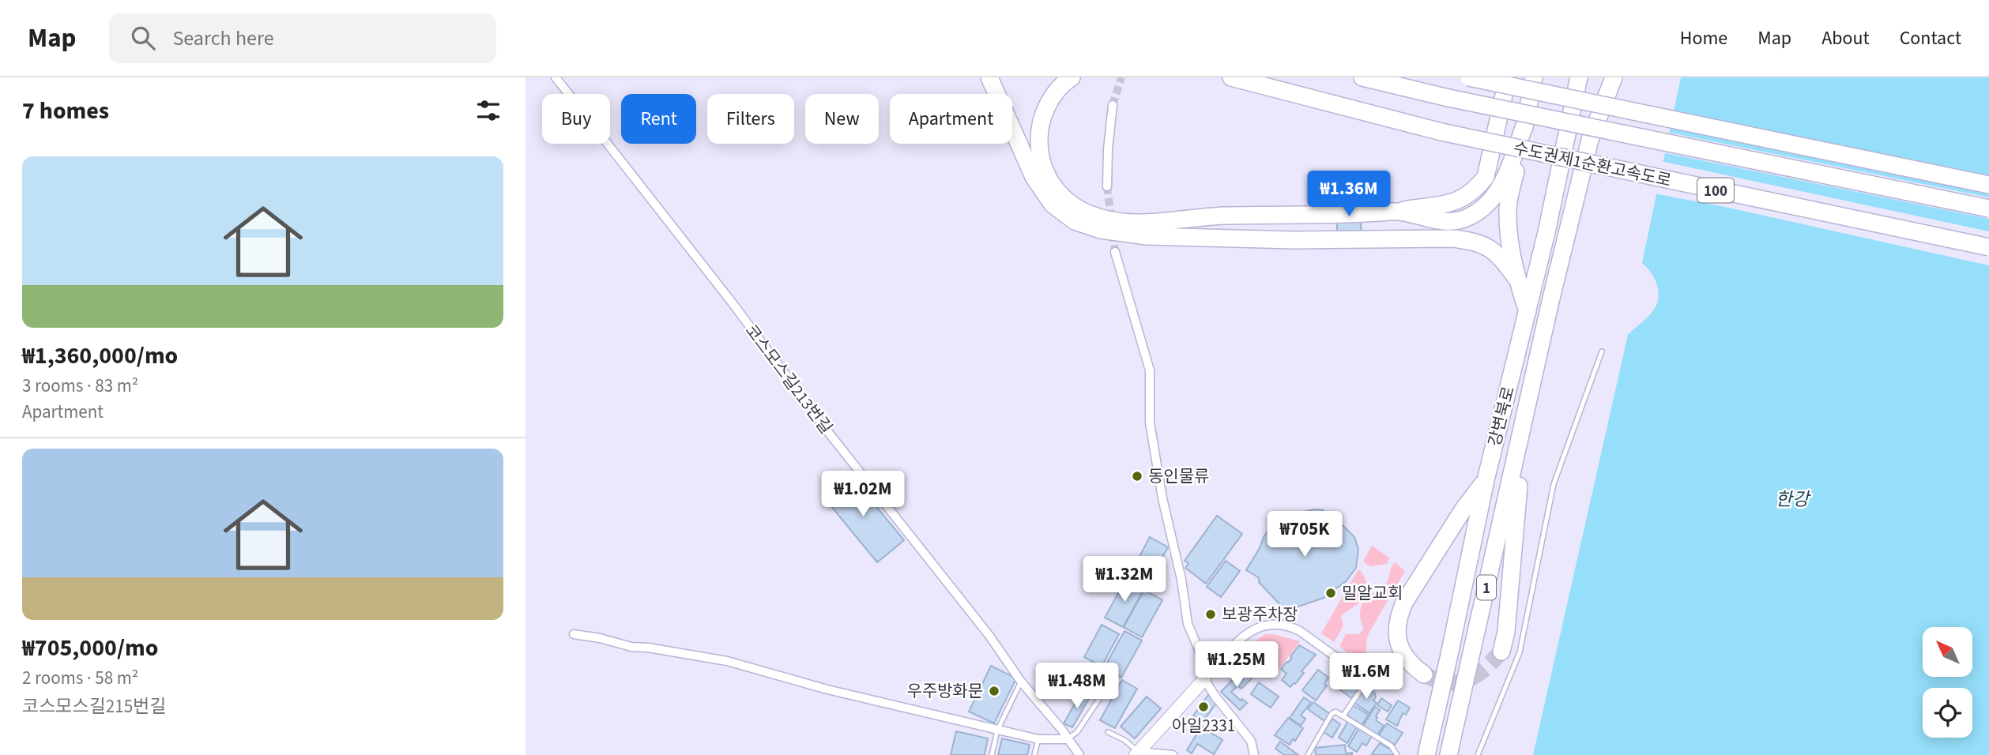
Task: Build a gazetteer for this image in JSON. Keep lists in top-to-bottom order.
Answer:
{
  "streets": {
    "highway": [
      "수도권제1순환고속도로",
      "100",
      "강변북로",
      "1"
    ],
    "street": ["코스모스길213번길"]
  },
  "water": ["한강"],
  "places": [
    "동인물류",
    "밀알교회",
    "보광주차장",
    "우주방화문",
    "아일2331"
  ],
  "north": "top left",
  "page": {
    "header": "Map",
    "search": "Search here",
    "nav": [
      "Home",
      "Map",
      "About",
      "Contact"
    ],
    "heading": "7 homes",
    "chip": [
      "Buy",
      "Rent",
      "Filters",
      "New",
      "Apartment"
    ],
    "list": [
      {
        "name": "₩1,360,000/mo",
        "note": "3 rooms · 83 m² · Apartment"
      },
      {
        "name": "₩705,000/mo",
        "note": "2 rooms · 58 m² · 코스모스길215번길"
      }
    ],
    "price": [
      "₩1.36M",
      "₩1.02M",
      "₩705K",
      "₩1.32M",
      "₩1.25M",
      "₩1.6M",
      "₩1.48M"
    ]
  }
}
